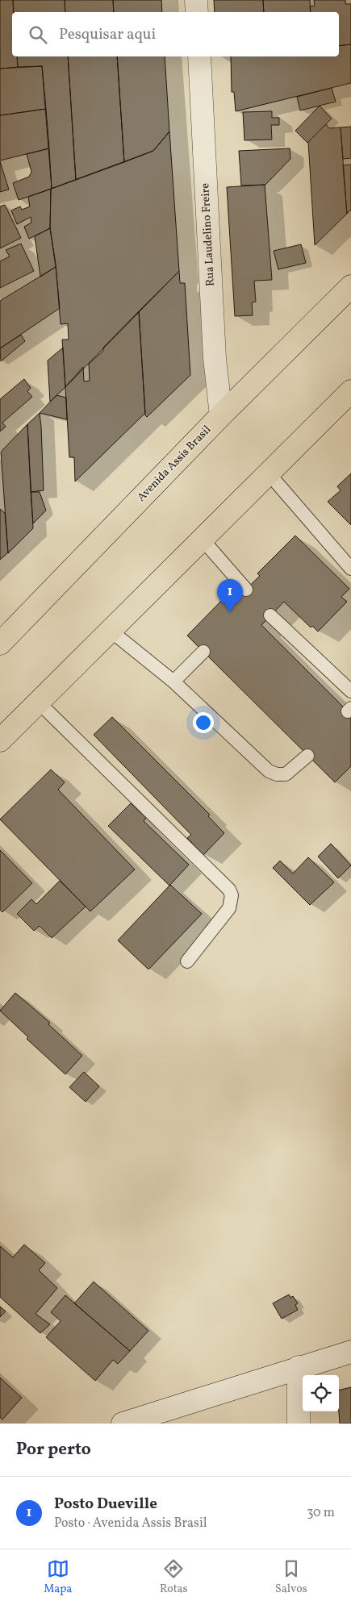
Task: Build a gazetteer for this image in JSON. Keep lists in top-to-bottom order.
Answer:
{
  "streets": {
    "main road": ["Avenida Assis Brasil"],
    "street": ["Rua Laudelino Freire"]
  },
  "crossings": [
    ["Rua Laudelino Freire", "Avenida Assis Brasil"]
  ],
  "page": {
    "search": "Pesquisar aqui",
    "pins": "1",
    "heading": "Por perto",
    "list": [
      {
        "mark": "1",
        "name": "Posto Dueville",
        "note": "Posto · Avenida Assis Brasil",
        "value": "30 m"
      }
    ],
    "nav": ["Mapa", "Rotas", "Salvos"]
  }
}
